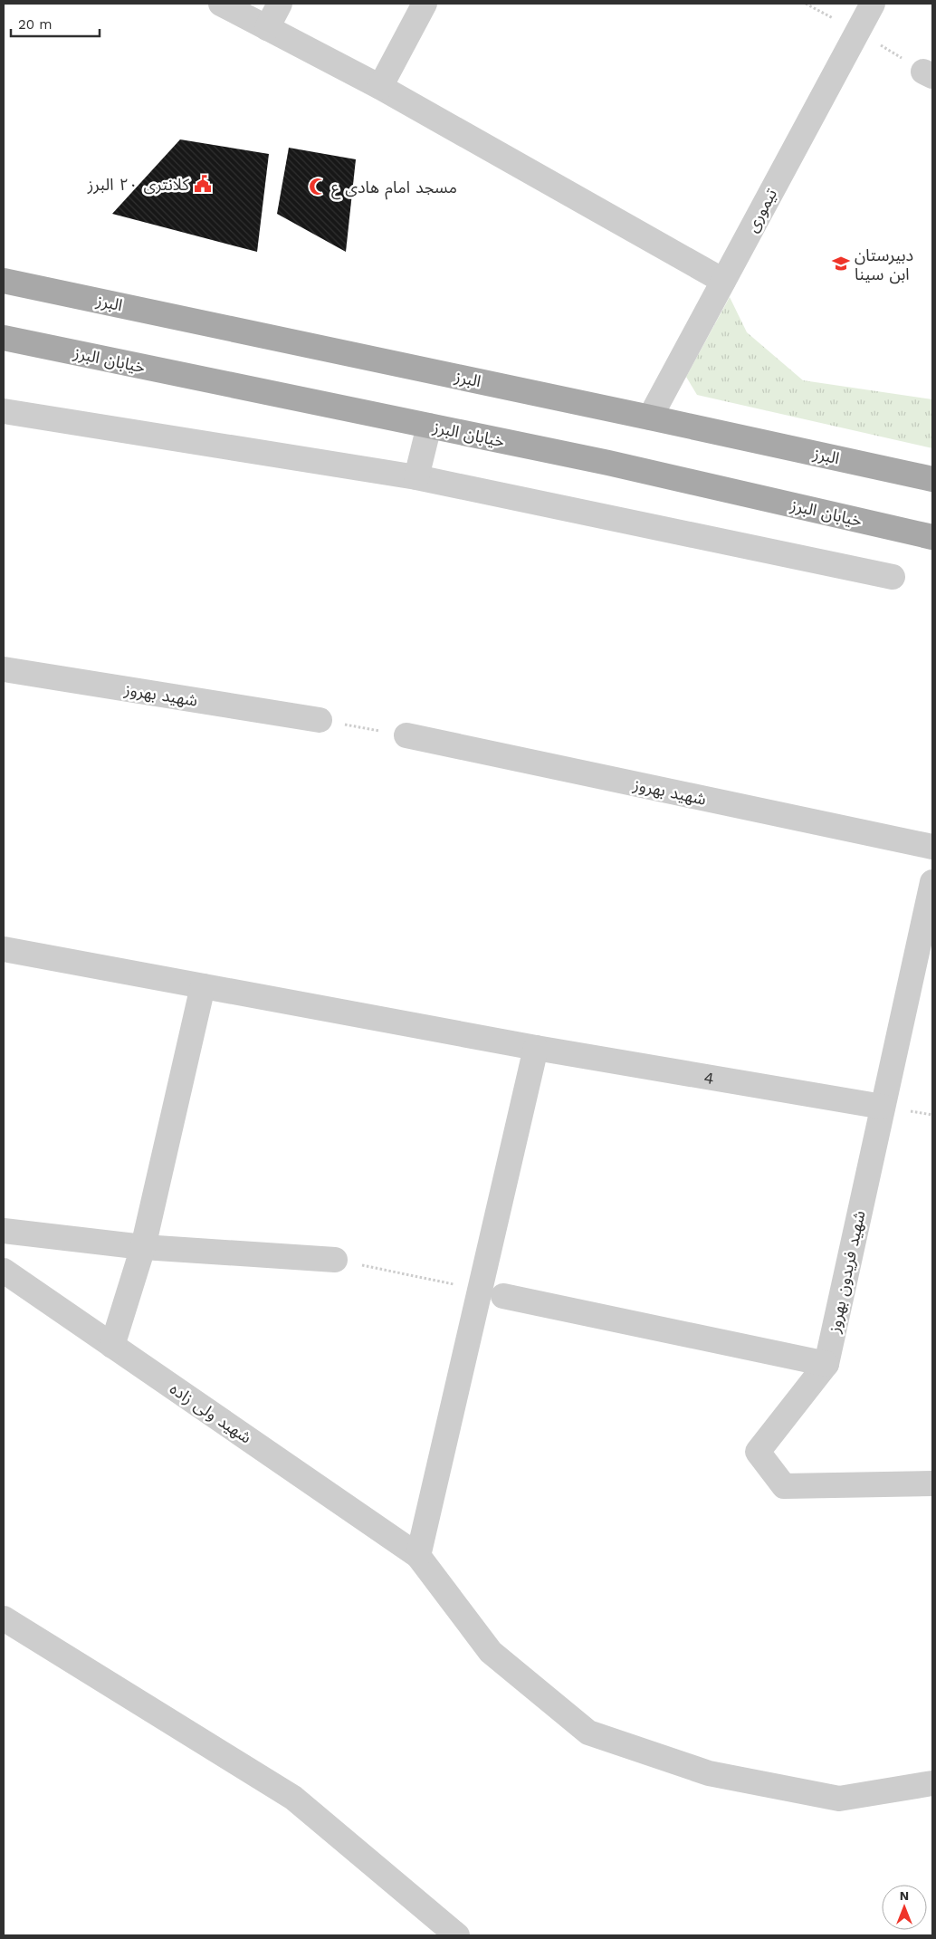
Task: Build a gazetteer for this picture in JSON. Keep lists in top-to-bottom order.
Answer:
{
  "streets": {
    "main road": ["البرز", "خیابان البرز"],
    "street": [
      "تیموری",
      "شهید بهروز",
      "4",
      "شهید فریدون بهروز",
      "شهید ولی زاده"
    ]
  },
  "crossings": [
    ["تیموری", "البرز"],
    ["4", "شهید فریدون بهروز"]
  ],
  "places": {
    "public building": ["کلانتری ۲۰ البرز"],
    "mosque": ["مسجد امام هادی ع"],
    "school or university": ["دبیرستان ابن سینا"]
  },
  "scale_bar": "20 m",
  "north": "top"
}
